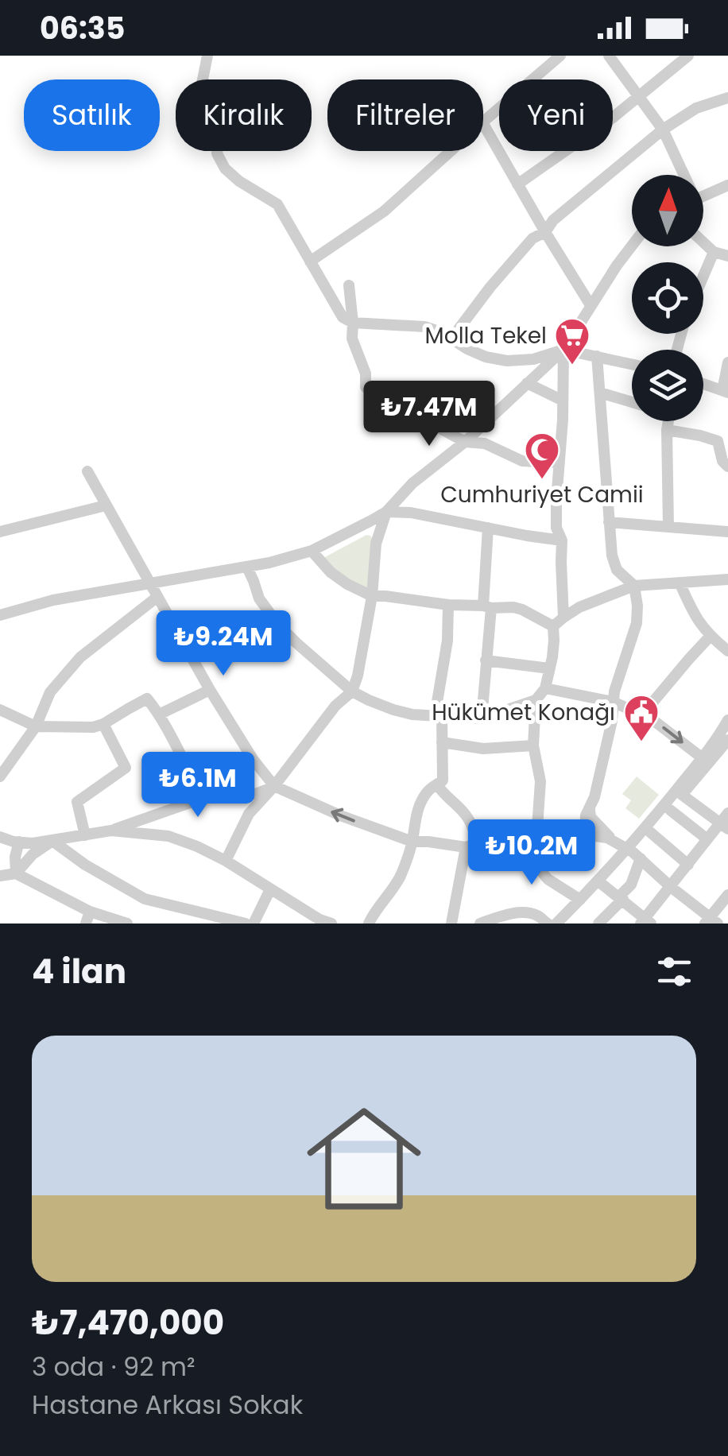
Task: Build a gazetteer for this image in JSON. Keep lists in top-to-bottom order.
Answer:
{
  "places": {
    "supermarket": ["Molla Tekel"],
    "mosque": ["Cumhuriyet Camii"],
    "public building": ["Hükümet Konağı"]
  },
  "north": "top",
  "page": {
    "status": "06:35",
    "chip": [
      "Satılık",
      "Kiralık",
      "Filtreler",
      "Yeni"
    ],
    "price": [
      "₺7.47M",
      "₺9.24M",
      "₺6.1M",
      "₺10.2M"
    ],
    "heading": "4 ilan",
    "list": [
      {
        "name": "₺7,470,000",
        "note": "3 oda · 92 m² · Hastane Arkası Sokak"
      }
    ]
  }
}
